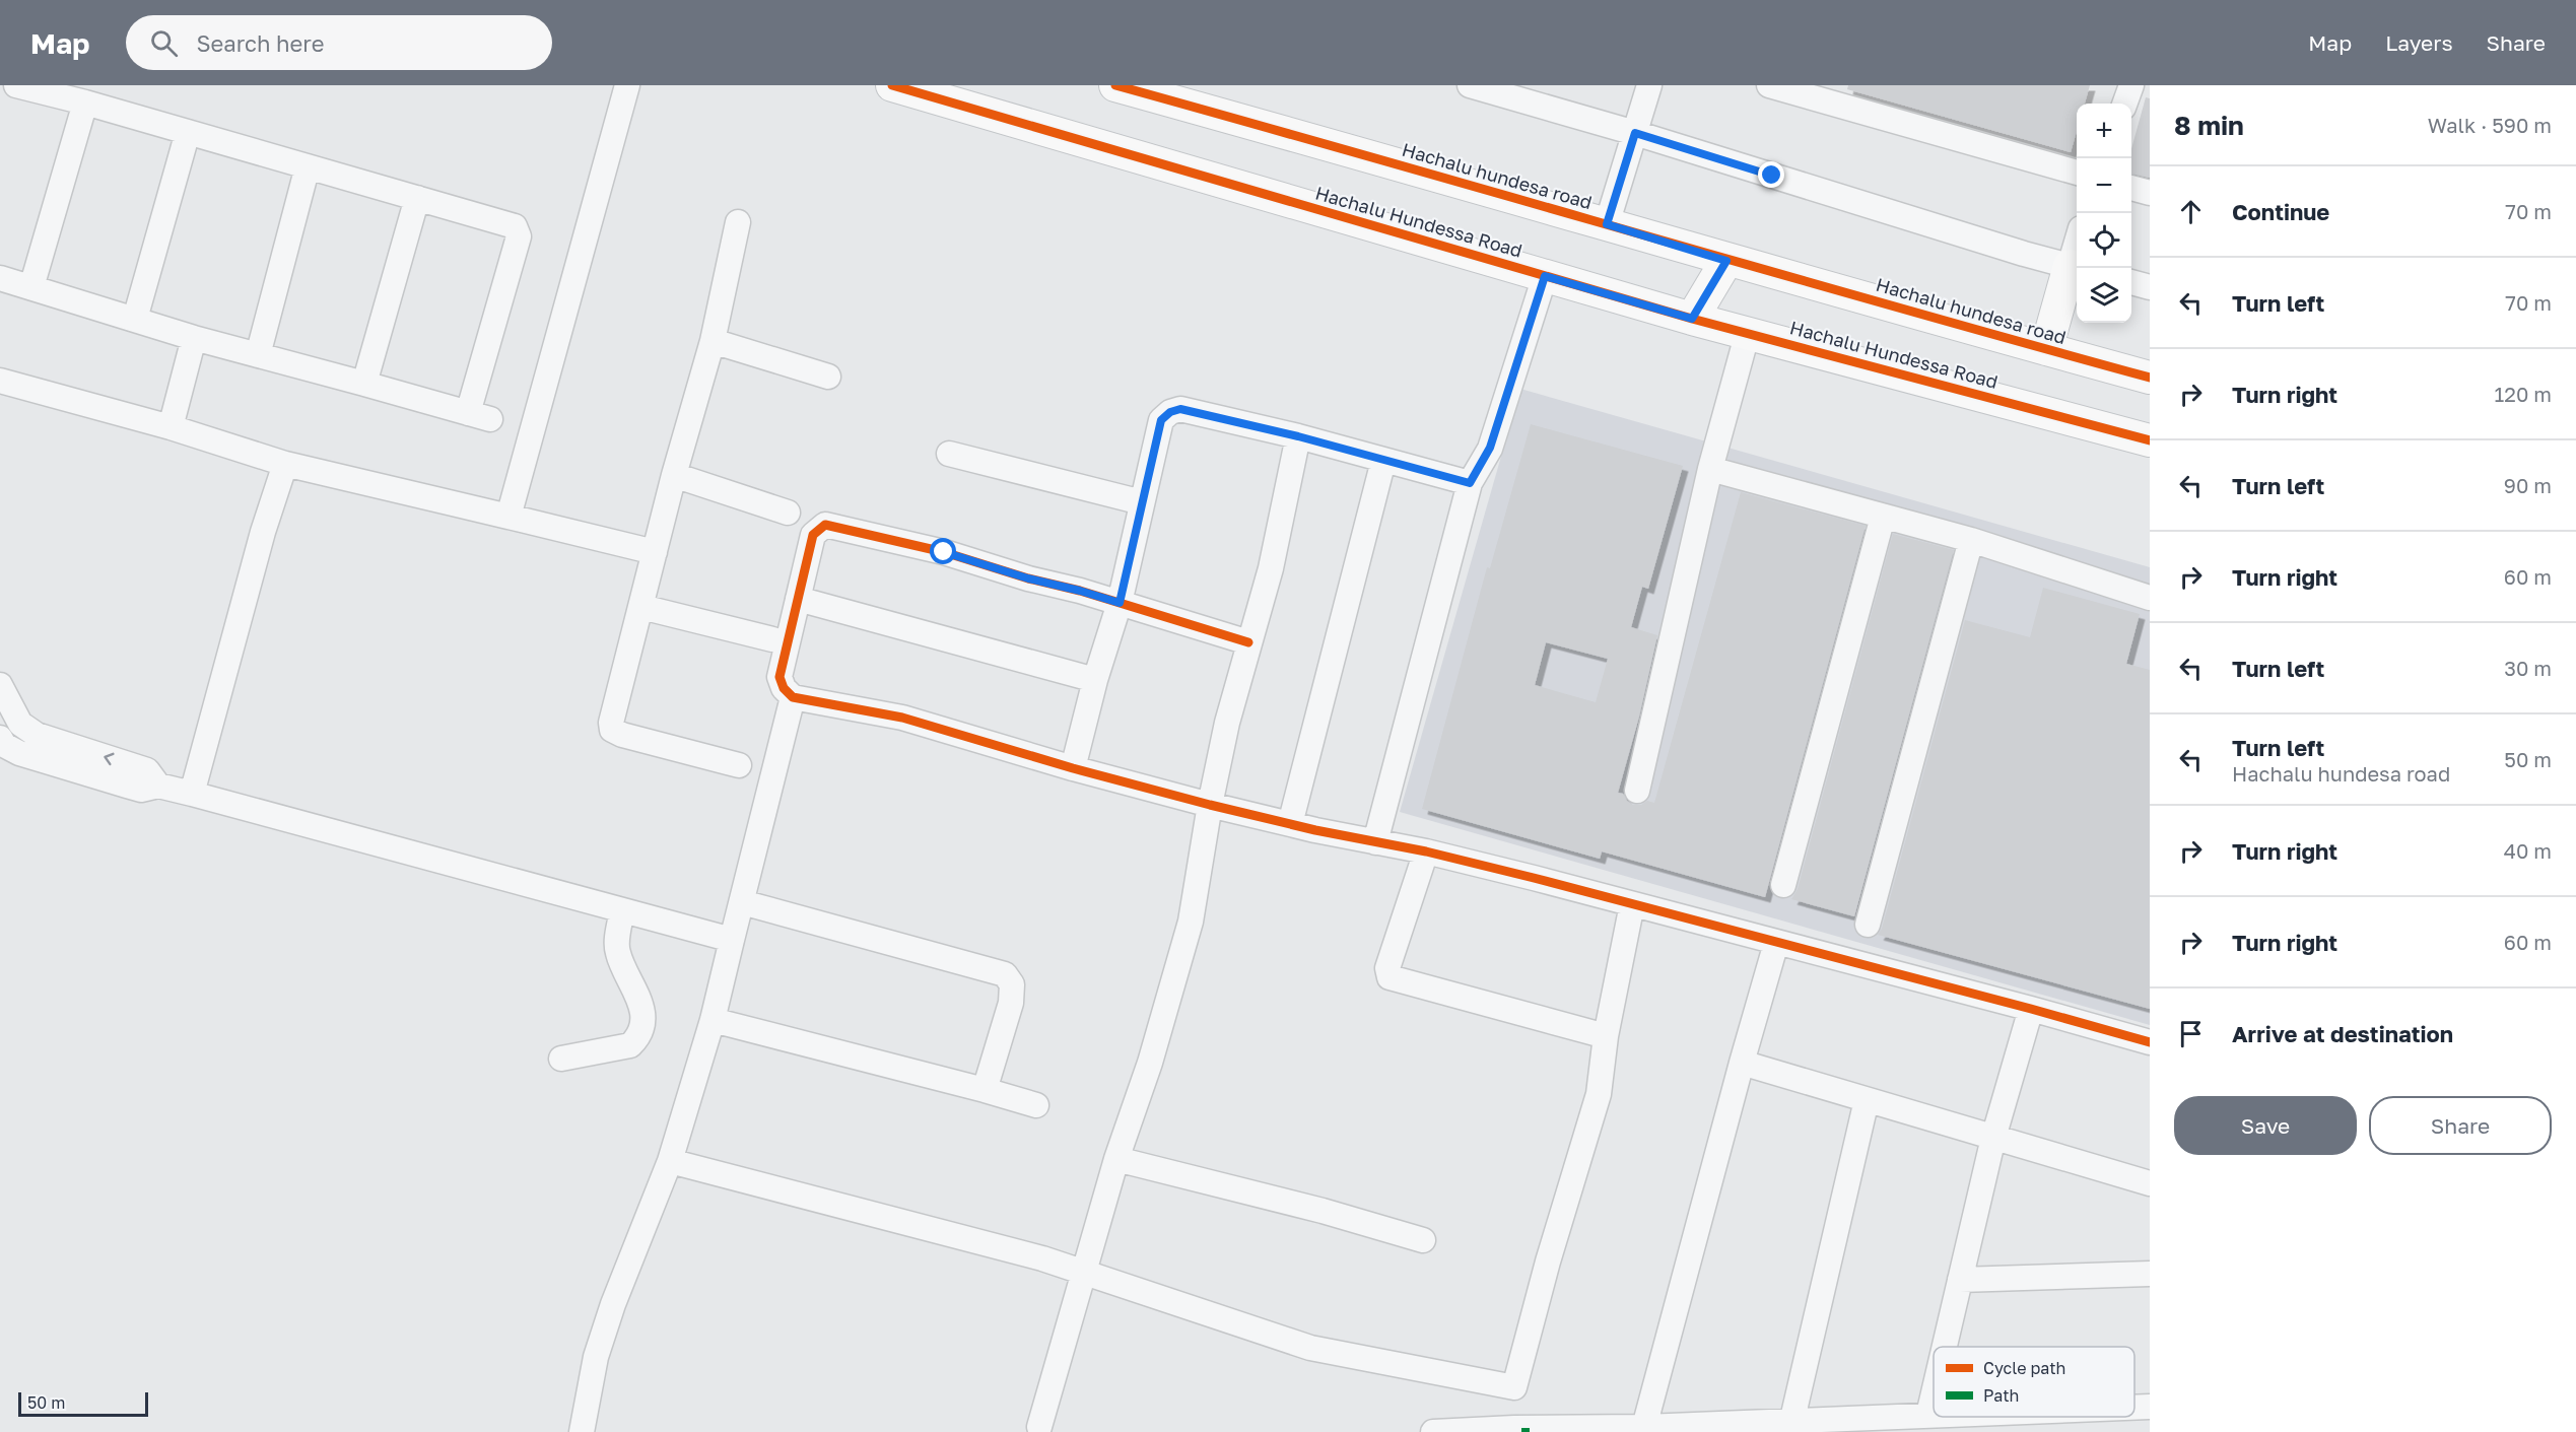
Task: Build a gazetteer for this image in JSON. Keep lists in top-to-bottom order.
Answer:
{
  "streets": {
    "main road": ["Hachalu hundesa road", "Hachalu Hundessa Road"]
  },
  "legend": ["Cycle path", "Path"],
  "scale_bar": "50 m",
  "page": {
    "header": "Map",
    "search": "Search here",
    "nav": ["Map", "Layers", "Share"],
    "heading": ["8 min", "Walk · 590 m"],
    "map_buttons": ["+", "−"],
    "list": [
      ["Continue", "70 m"],
      ["Turn left", "70 m"],
      ["Turn right", "120 m"],
      ["Turn left", "90 m"],
      ["Turn right", "60 m"],
      ["Turn left", "30 m"],
      ["Turn left", "Hachalu hundesa road", "50 m"],
      ["Turn right", "40 m"],
      ["Turn right", "60 m"],
      "Arrive at destination"
    ],
    "buttons": ["Save", "Share"],
    "scale": "50 m"
  }
}
